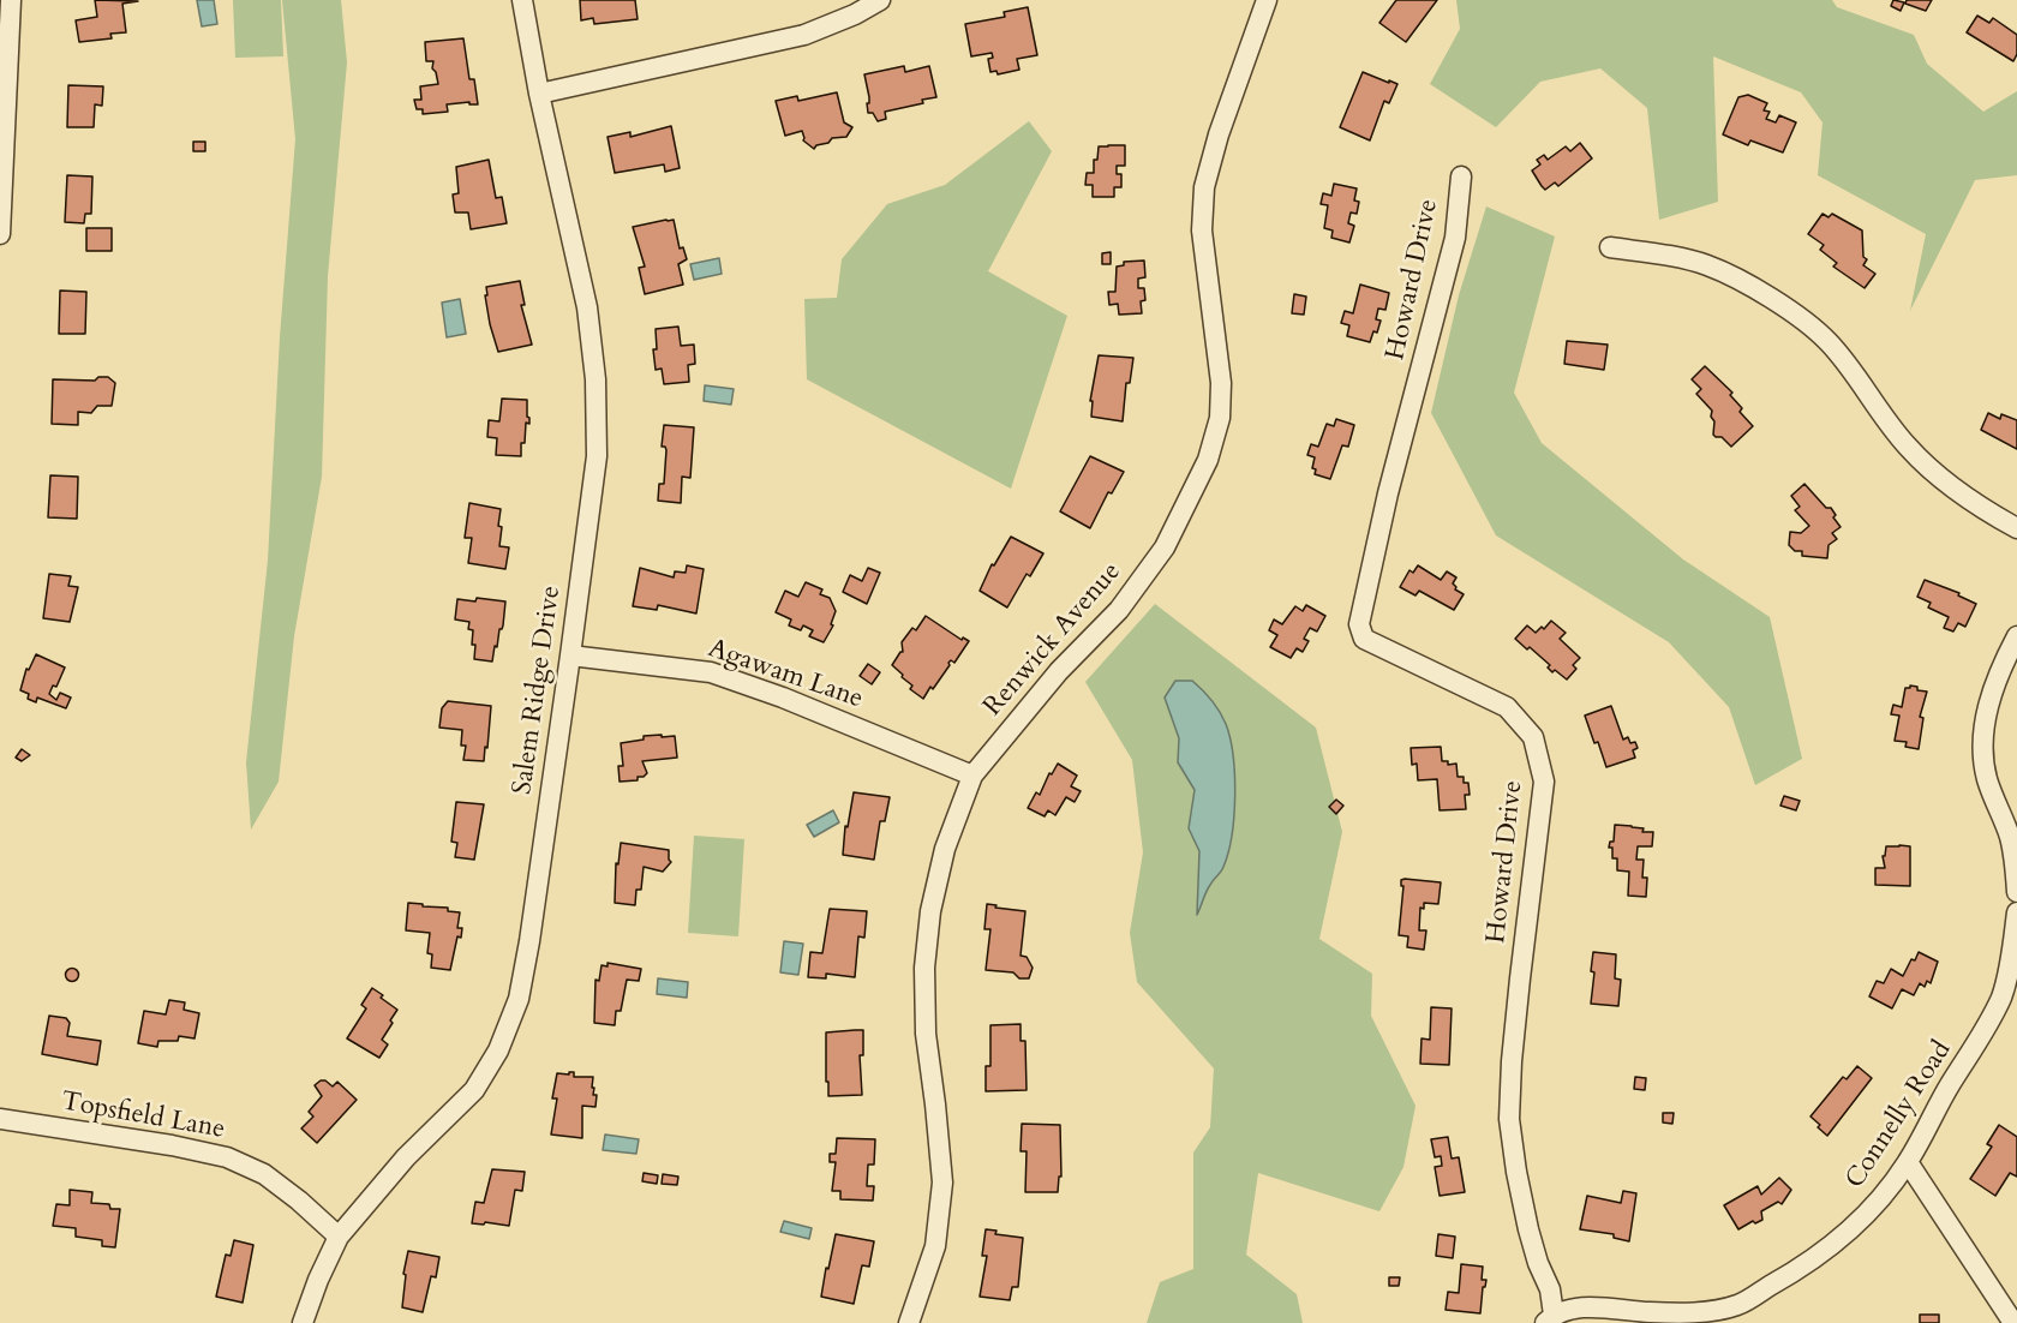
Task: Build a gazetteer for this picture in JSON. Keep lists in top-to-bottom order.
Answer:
{
  "streets": {
    "street": [
      "Howard Drive",
      "Renwick Avenue",
      "Agawam Lane",
      "Salem Ridge Drive",
      "Connelly Road",
      "Topsfield Lane"
    ]
  },
  "crossings": [
    ["Howard Drive", "Connelly Road"],
    ["Renwick Avenue", "Agawam Lane"],
    ["Agawam Lane", "Salem Ridge Drive"],
    ["Salem Ridge Drive", "Topsfield Lane"]
  ]
}
